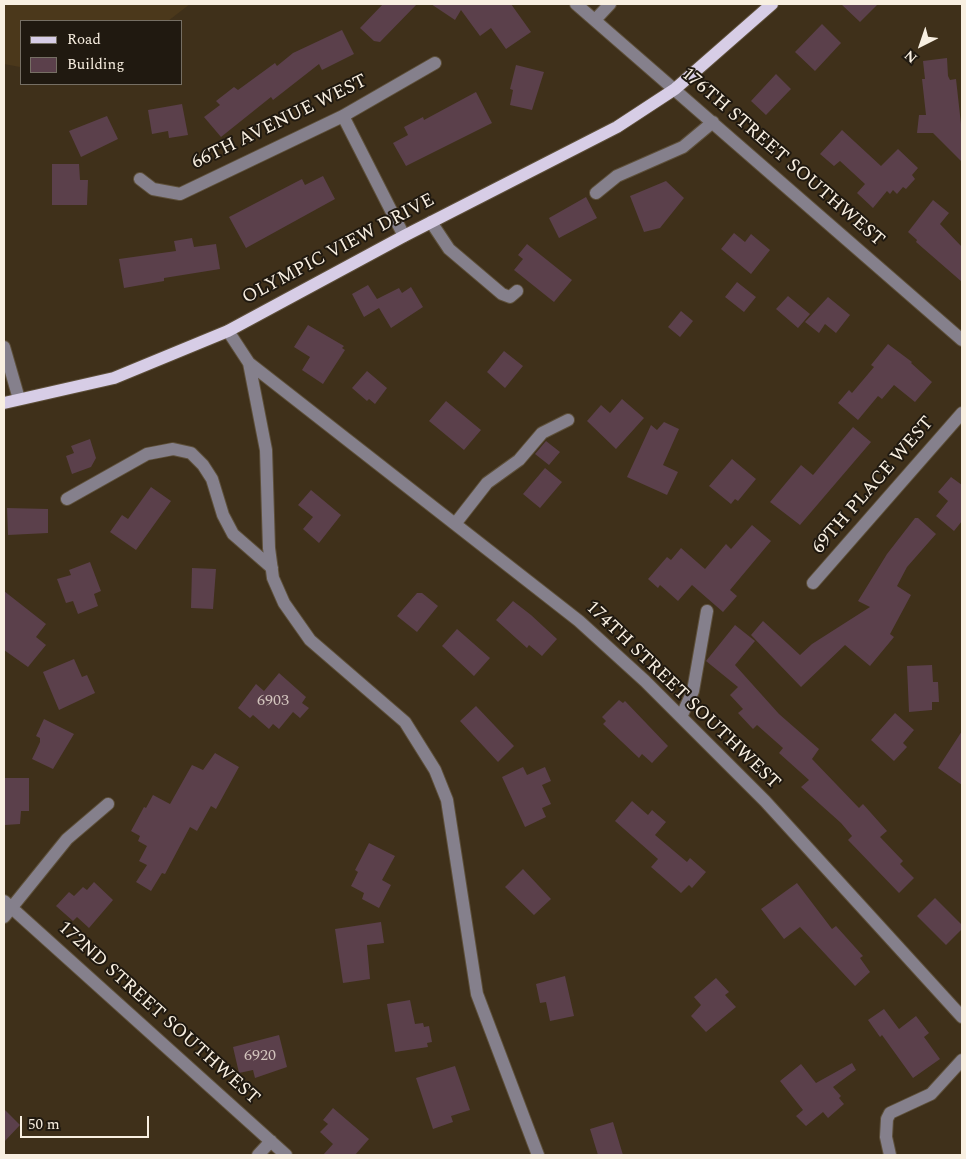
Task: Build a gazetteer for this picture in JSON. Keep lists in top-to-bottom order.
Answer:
{
  "streets": {
    "main road": ["OLYMPIC VIEW DRIVE"],
    "street": [
      "66TH AVENUE WEST",
      "176TH STREET SOUTHWEST",
      "69TH PLACE WEST",
      "174TH STREET SOUTHWEST",
      "172ND STREET SOUTHWEST"
    ]
  },
  "crossings": [
    ["176TH STREET SOUTHWEST", "OLYMPIC VIEW DRIVE"]
  ],
  "house_numbers": ["6903", "6920"],
  "legend": ["Road", "Building"],
  "scale_bar": "50 m",
  "north": "bottom left"
}
